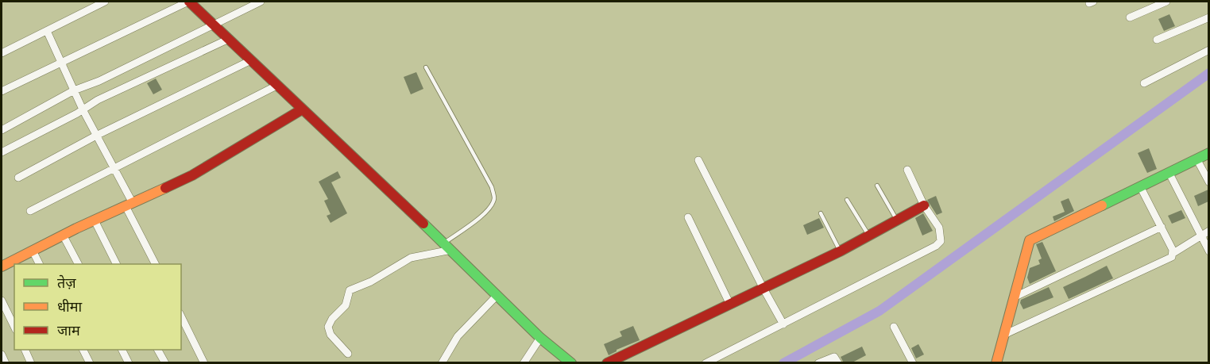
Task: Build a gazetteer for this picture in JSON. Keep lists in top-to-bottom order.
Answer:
{
  "legend": ["तेज़", "धीमा", "जाम"]
}
